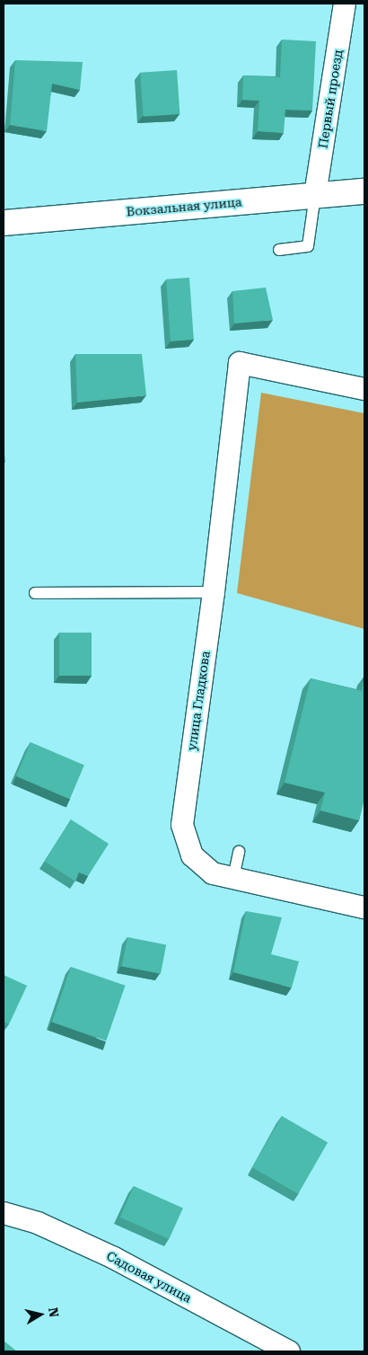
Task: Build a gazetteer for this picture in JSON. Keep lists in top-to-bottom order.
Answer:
{
  "streets": {
    "street": [
      "Первый проезд",
      "Вокзальная улица",
      "улица Гладкова",
      "Садовая улица"
    ]
  },
  "crossings": [
    ["Первый проезд", "Вокзальная улица"]
  ],
  "north": "right"
}
